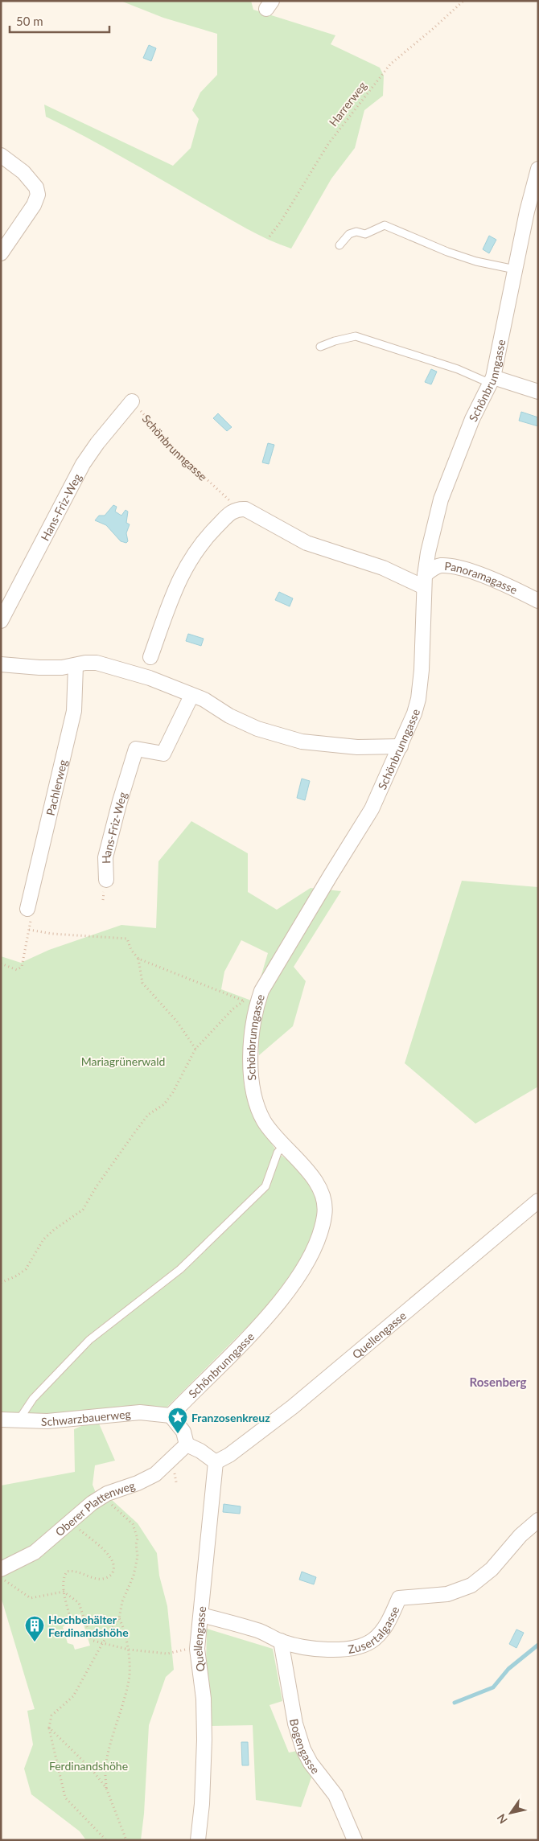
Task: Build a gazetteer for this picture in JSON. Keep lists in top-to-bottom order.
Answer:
{
  "streets": {
    "street": [
      "Schönbrunngasse",
      "Hans-Friz-Weg",
      "Panoramagasse",
      "Pachlerweg",
      "Quellengasse",
      "Schwarzbauerweg",
      "Oberer Plattenweg",
      "Zusertalgasse",
      "Bogengasse"
    ],
    "path": ["Harrerweg"]
  },
  "crossings": [
    ["Schönbrunngasse", "Hans-Friz-Weg"],
    ["Schönbrunngasse", "Panoramagasse"],
    ["Schönbrunngasse", "Schwarzbauerweg"],
    ["Quellengasse", "Zusertalgasse"],
    ["Zusertalgasse", "Bogengasse"]
  ],
  "districts": ["Rosenberg"],
  "parks": ["Mariagrünerwald", "Ferdinandshöhe"],
  "places": {
    "place": ["Franzosenkreuz"],
    "building": ["Hochbehälter Ferdinandshöhe"]
  },
  "scale_bar": "50 m",
  "north": "bottom left"
}
